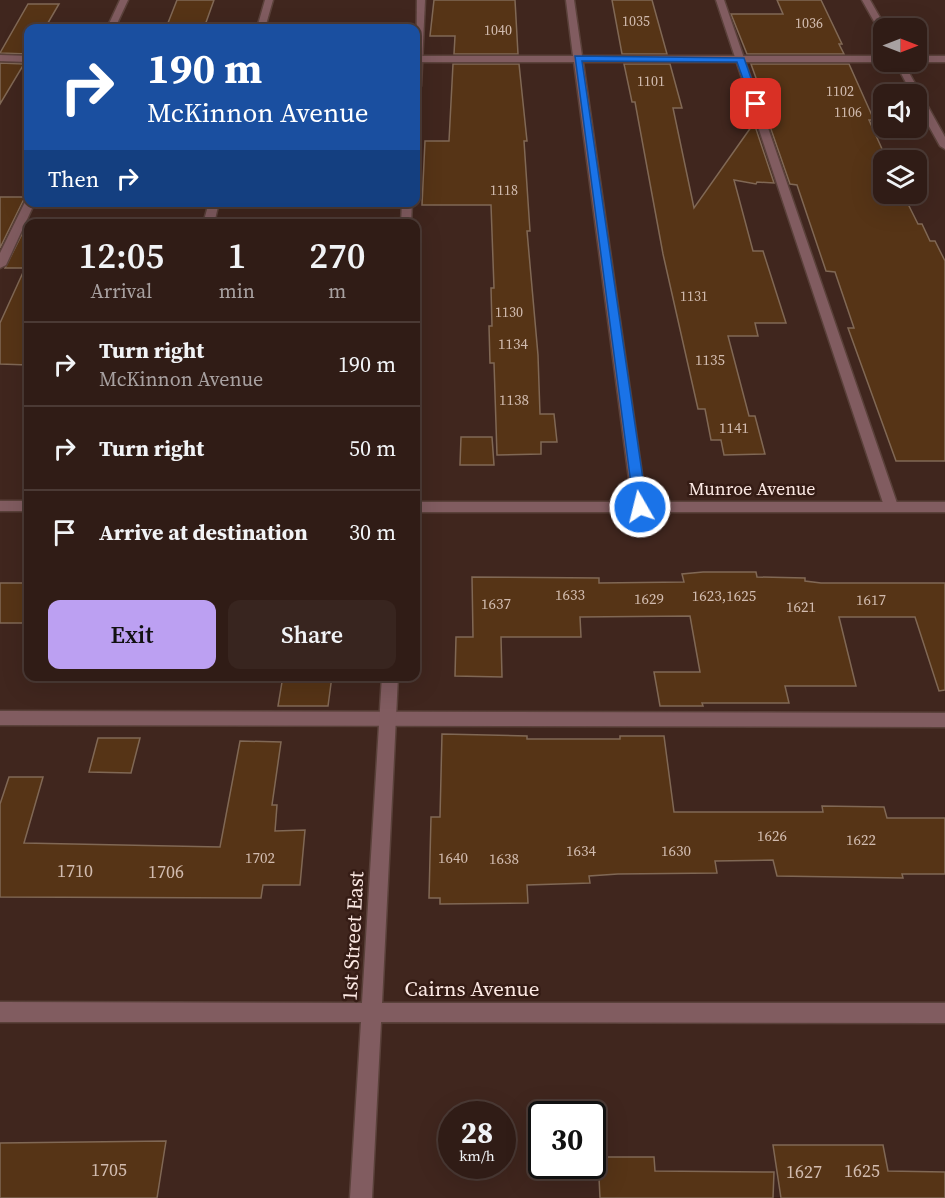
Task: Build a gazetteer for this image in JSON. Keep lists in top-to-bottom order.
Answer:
{
  "streets": {
    "street": ["Munroe Avenue", "1st Street East", "Cairns Avenue"]
  },
  "crossings": [
    ["1st Street East", "Cairns Avenue"]
  ],
  "house_numbers": [
    "1035",
    "1036",
    "1040",
    "1101",
    "1102",
    "1106",
    "1118",
    "1131",
    "1130",
    "1134",
    "1135",
    "1138",
    "1141",
    "1633",
    "1623,1625",
    "1629",
    "1617",
    "1637",
    "1621",
    "1626",
    "1622",
    "1634",
    "1630",
    "1702",
    "1640",
    "1638",
    "1710",
    "1706",
    "1705",
    "1625",
    "1627"
  ],
  "north": "right",
  "page": {
    "turn": ["190 m", "McKinnon Avenue"],
    "then": "Then",
    "eta": [
      "12:05",
      "Arrival",
      "1",
      "min",
      "270",
      "m"
    ],
    "list": [
      {
        "name": "Turn right",
        "note": "McKinnon Avenue",
        "value": "190 m"
      },
      {
        "name": "Turn right",
        "value": "50 m"
      },
      {
        "name": "Arrive at destination",
        "value": "30 m"
      }
    ],
    "buttons": ["Exit", "Share"],
    "speed": "28 km/h",
    "limit": "30"
  }
}
